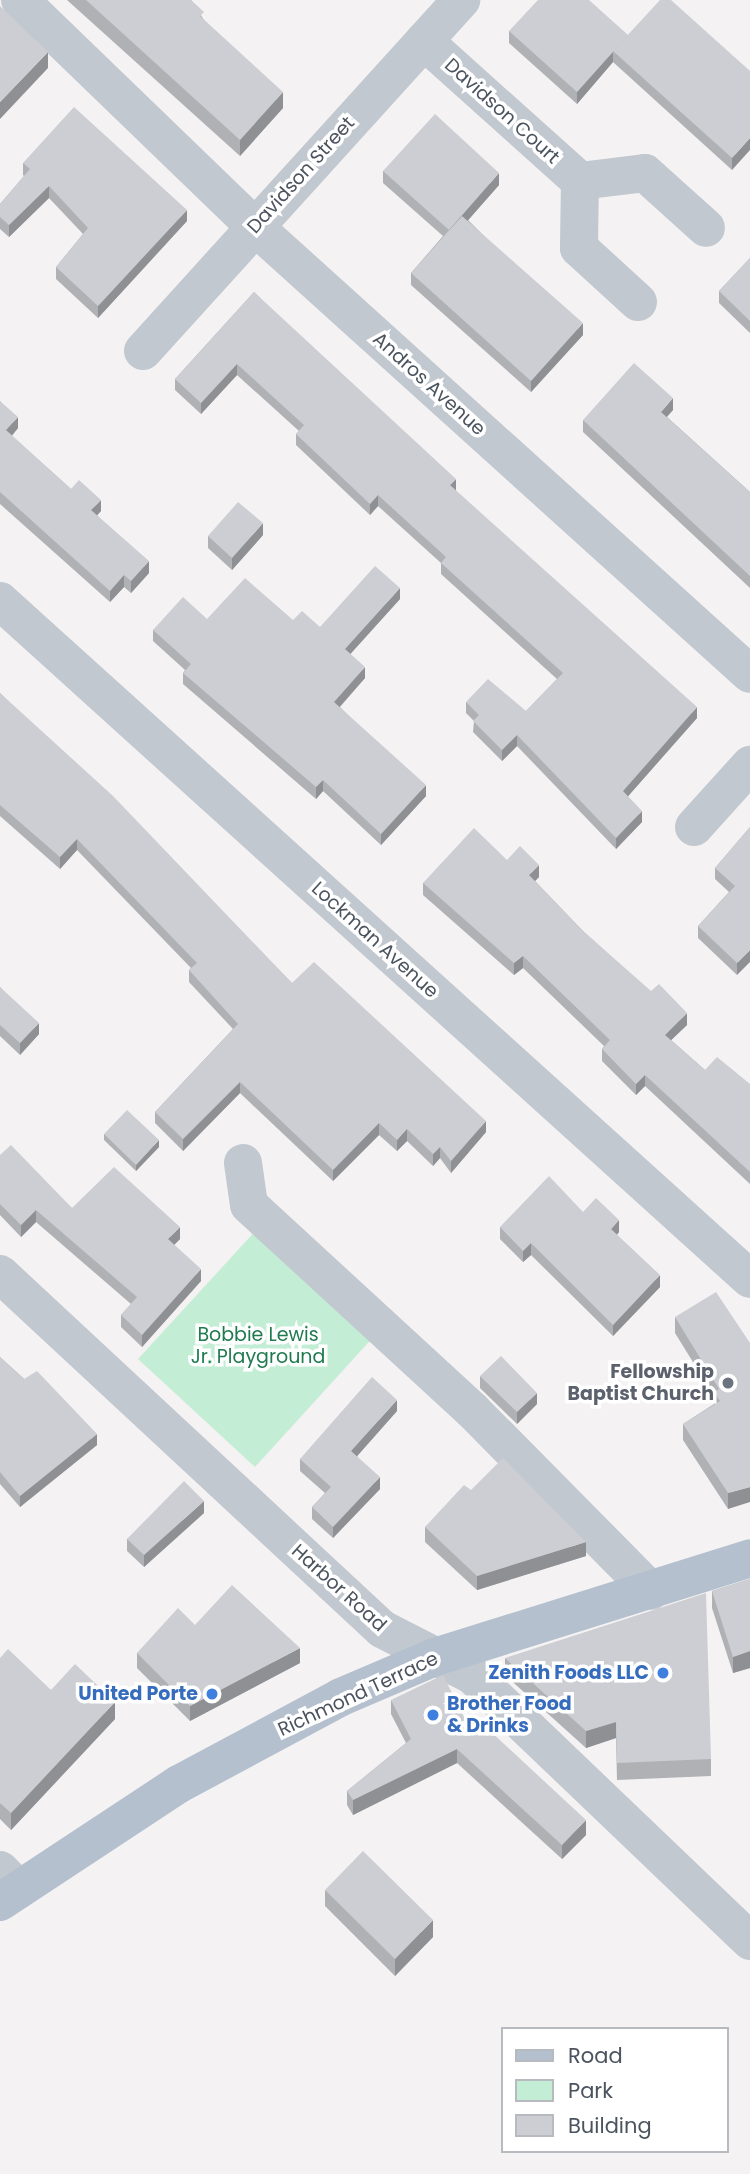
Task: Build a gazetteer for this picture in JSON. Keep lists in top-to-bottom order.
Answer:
{
  "streets": {
    "main road": ["Richmond Terrace"],
    "street": [
      "Davidson Court",
      "Davidson Street",
      "Andros Avenue",
      "Lockman Avenue",
      "Harbor Road"
    ]
  },
  "crossings": [
    ["Davidson Court", "Davidson Street"],
    ["Davidson Street", "Andros Avenue"],
    ["Harbor Road", "Richmond Terrace"]
  ],
  "parks": ["Bobbie Lewis Jr. Playground"],
  "places": [
    "Fellowship Baptist Church",
    "Zenith Foods LLC",
    "United Porte",
    "Brother Food & Drinks"
  ],
  "legend": ["Road", "Park", "Building"]
}
